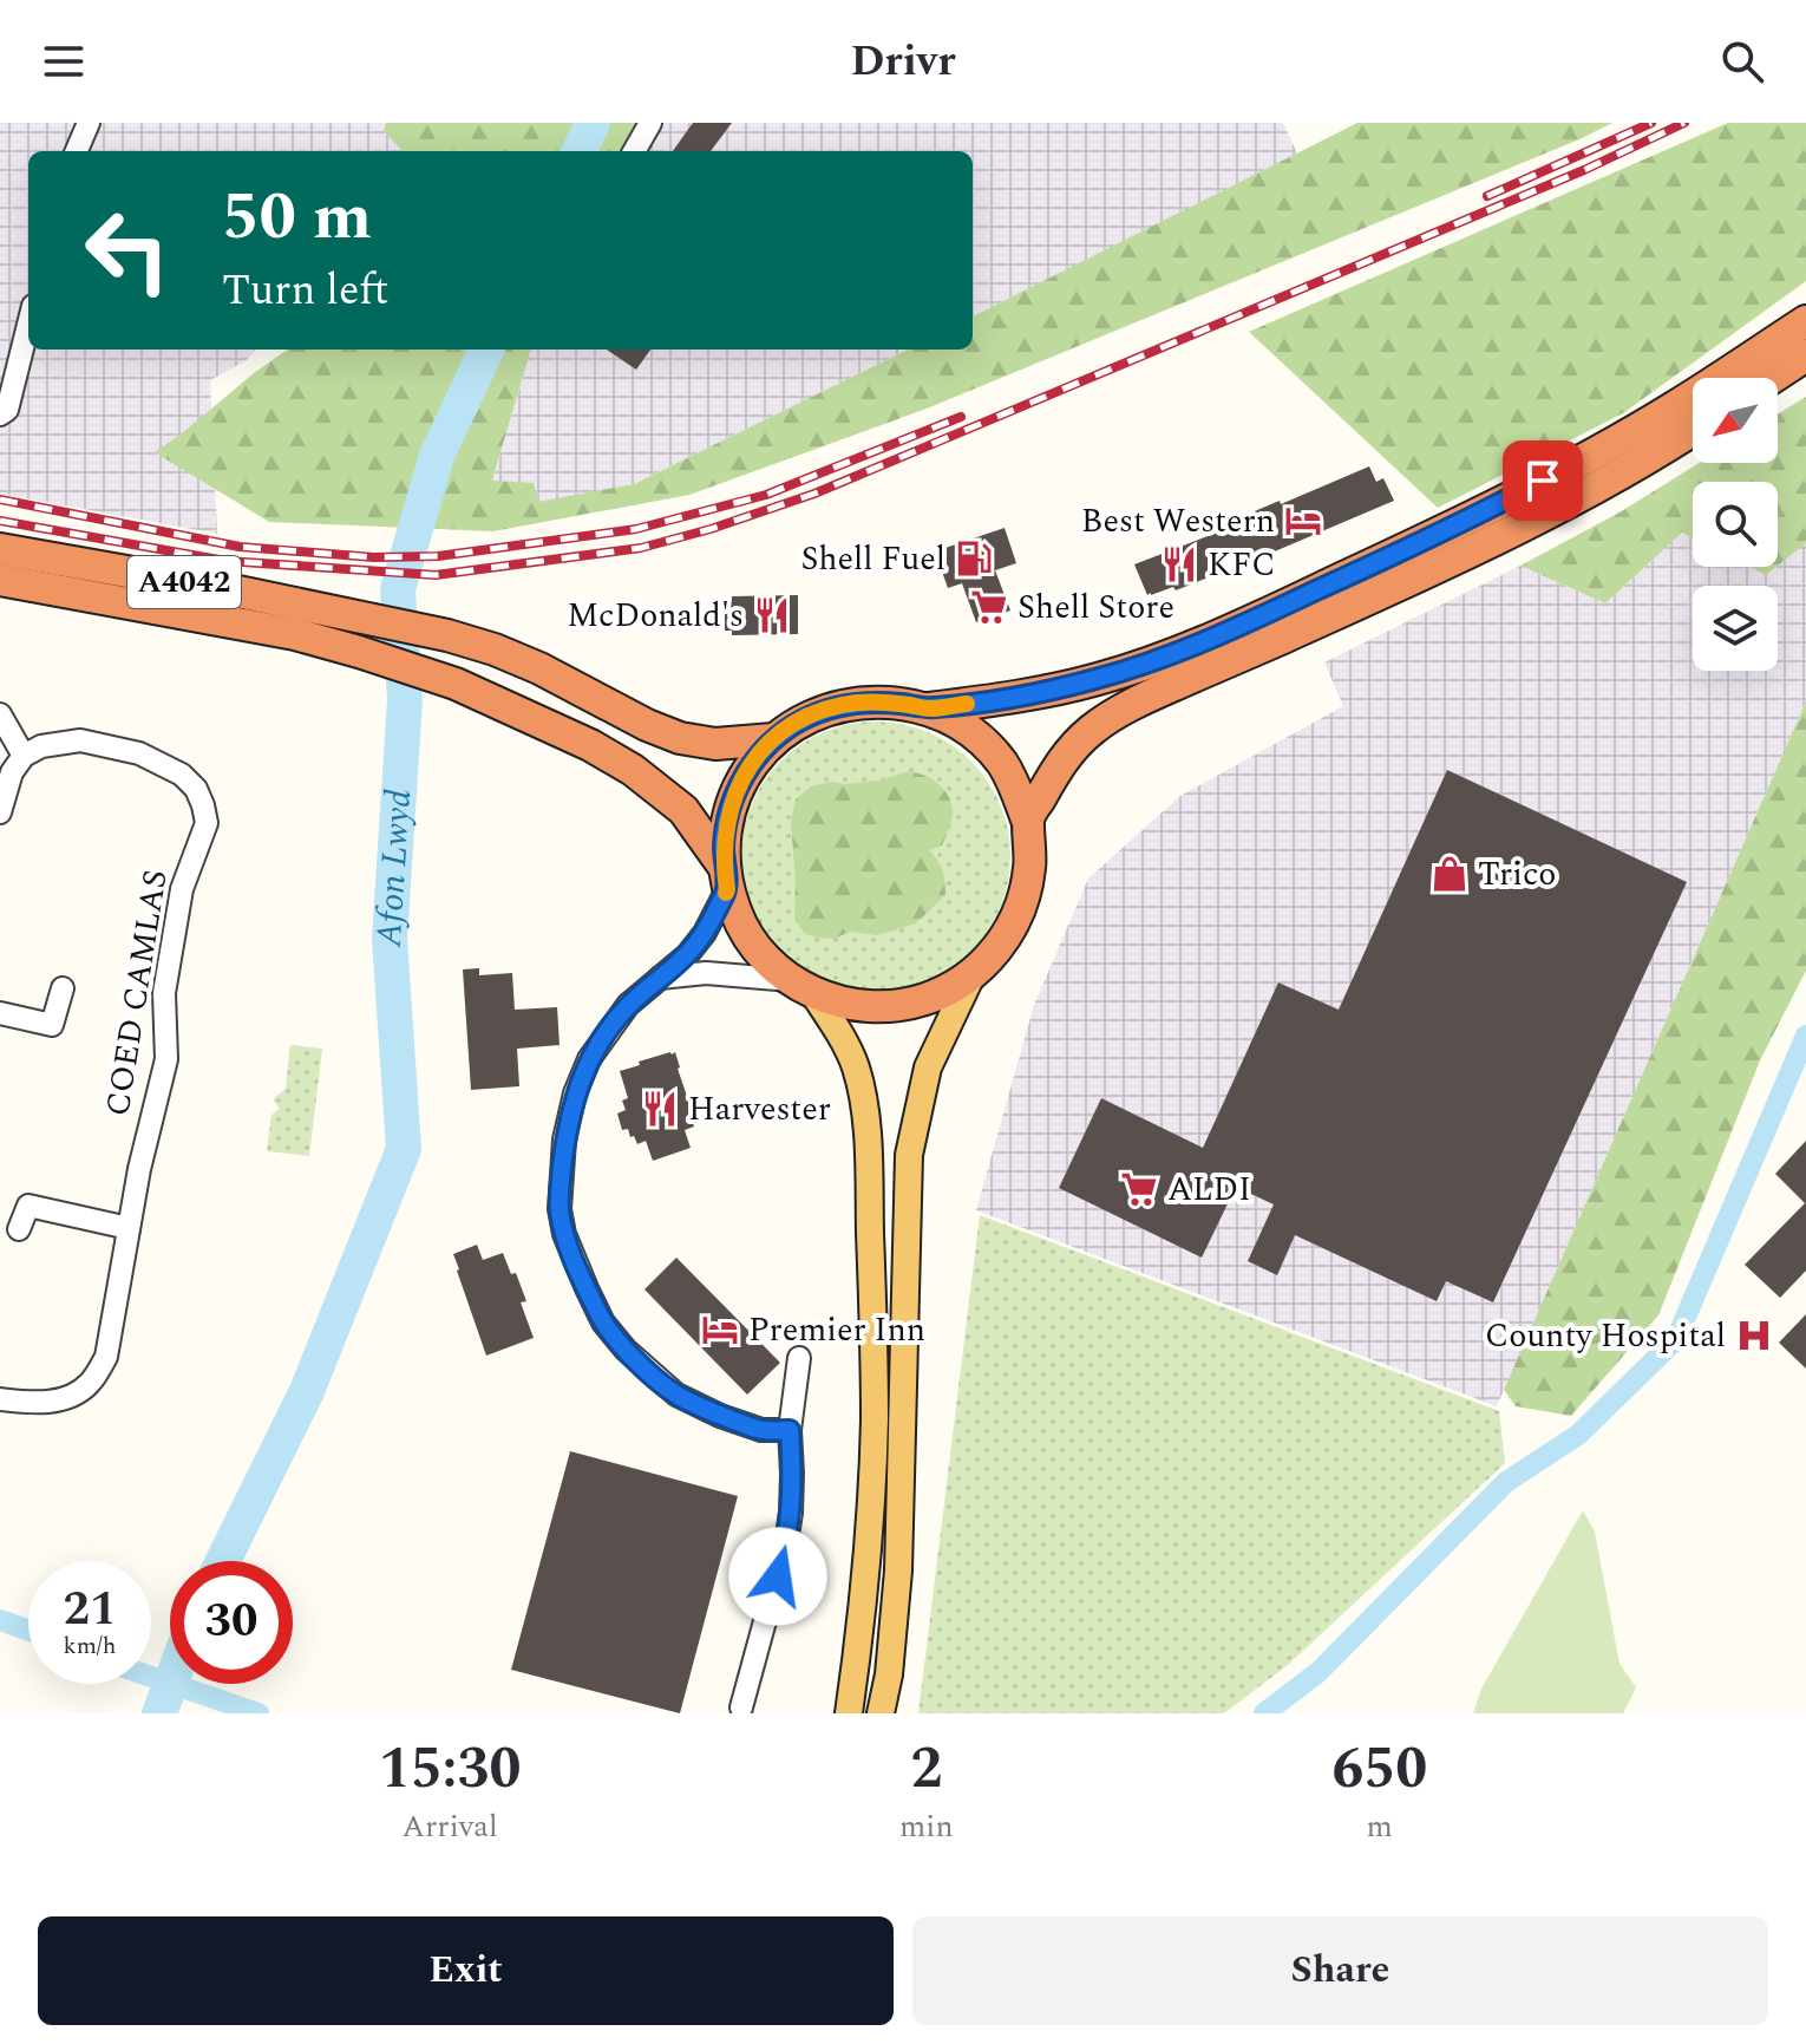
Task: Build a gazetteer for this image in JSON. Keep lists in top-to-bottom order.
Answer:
{
  "streets": {
    "highway": ["A4042"],
    "street": ["COED CAMLAS"]
  },
  "water": ["Afon Lwyd"],
  "places": {
    "hotel": ["Best Western", "Premier Inn"],
    "fuel station": ["Shell Fuel"],
    "restaurant": ["KFC", "McDonald's", "Harvester"],
    "supermarket": ["Shell Store", "ALDI"],
    "shop": ["Trico"],
    "hospital": ["County Hospital"]
  },
  "north": "bottom left",
  "page": {
    "header": "Drivr",
    "turn": ["50 m", "Turn left"],
    "speed": "21 km/h",
    "limit": "30",
    "eta": [
      "15:30",
      "Arrival",
      "2",
      "min",
      "650",
      "m"
    ],
    "buttons": ["Exit", "Share"]
  }
}
